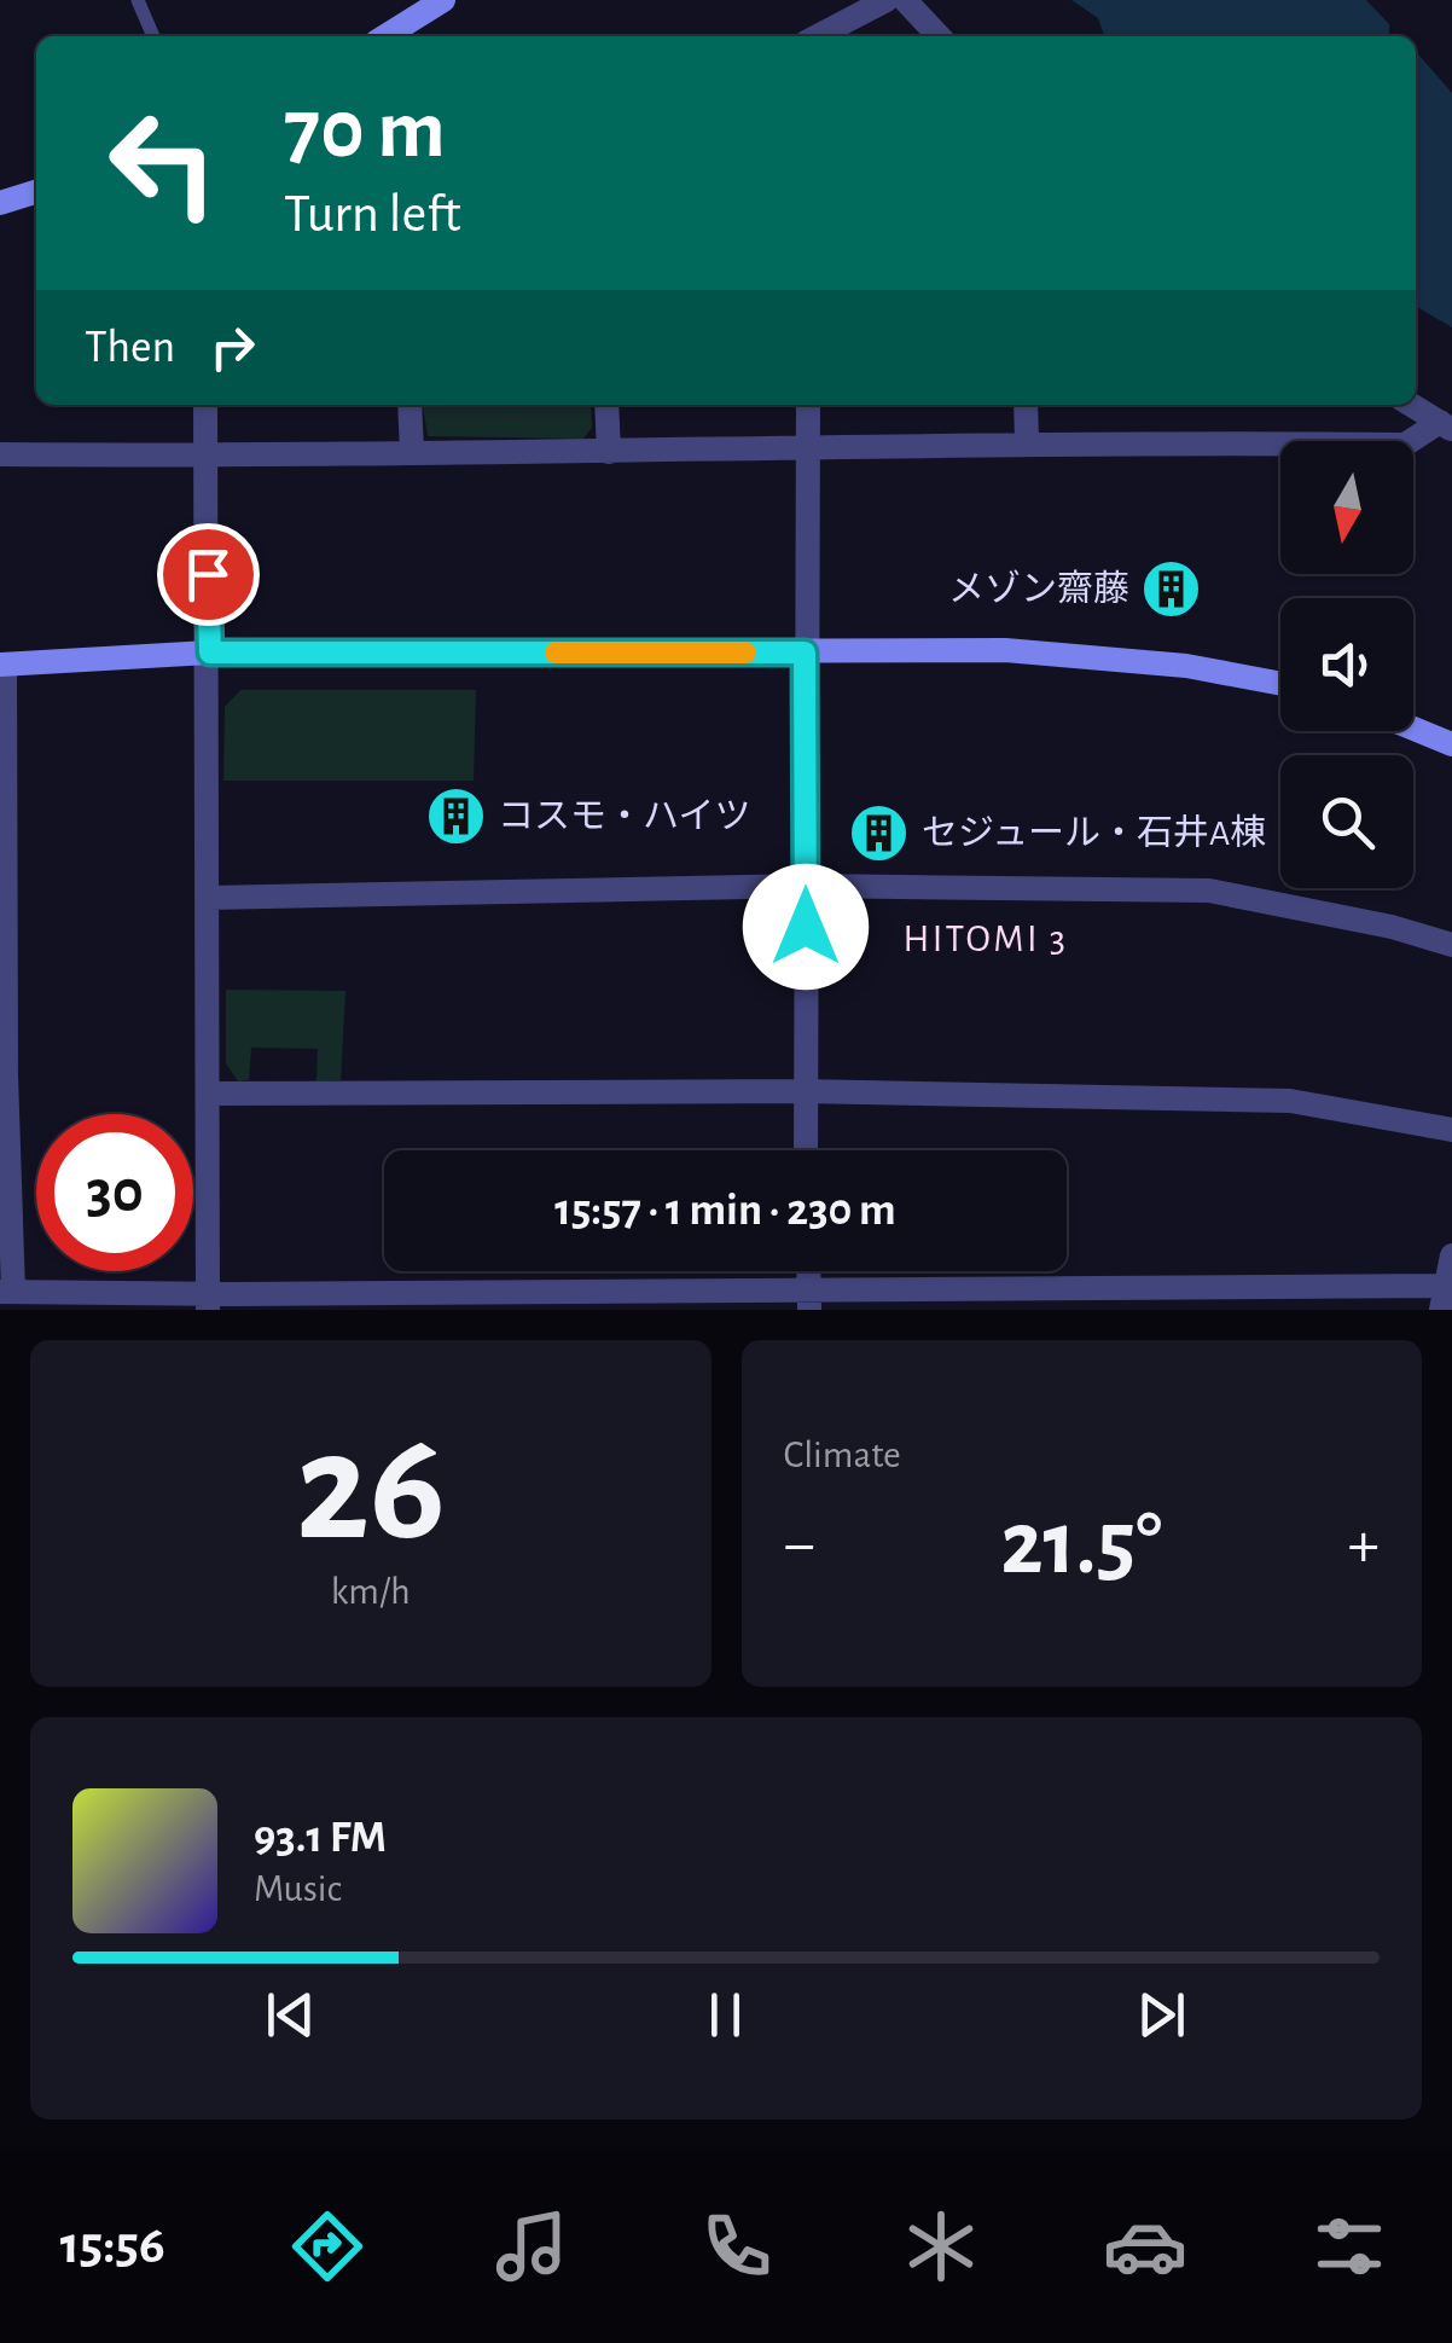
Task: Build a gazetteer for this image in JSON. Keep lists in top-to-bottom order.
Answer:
{
  "districts": ["HITOMI 3"],
  "places": {
    "building": ["メゾン齋藤", "コスモ・ハイツ", "セジュール・石井A棟"]
  },
  "north": "bottom",
  "page": {
    "turn": ["70 m", "Turn left"],
    "then": "Then",
    "limit": "30",
    "trip": "15:57 · 1 min · 230 m",
    "tile": [
      ["26", "km/h"],
      "Climate"
    ],
    "heat": ["−", "21.5°", "+"],
    "song": ["93.1 FM", "Music"],
    "tabs": "15:56"
  }
}
